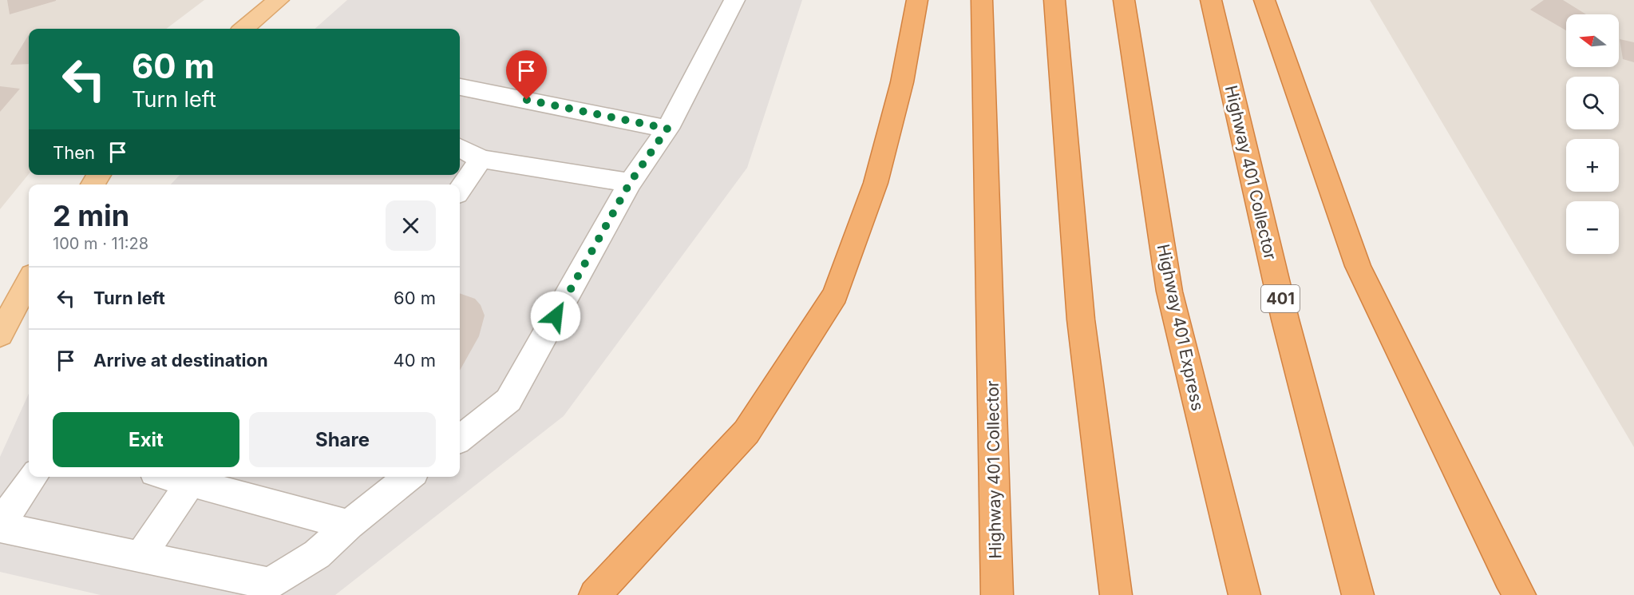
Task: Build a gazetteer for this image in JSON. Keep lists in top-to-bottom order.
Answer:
{
  "streets": {
    "highway": ["Highway 401 Collector", "401", "Highway 401 Express"]
  },
  "north": "left",
  "page": {
    "map_buttons": ["+", "−"],
    "turn": ["60 m", "Turn left"],
    "then": "Then",
    "heading": ["2 min", "100 m · 11:28"],
    "list": [
      {
        "name": "Turn left",
        "value": "60 m"
      },
      {
        "name": "Arrive at destination",
        "value": "40 m"
      }
    ],
    "buttons": ["Exit", "Share"]
  }
}
